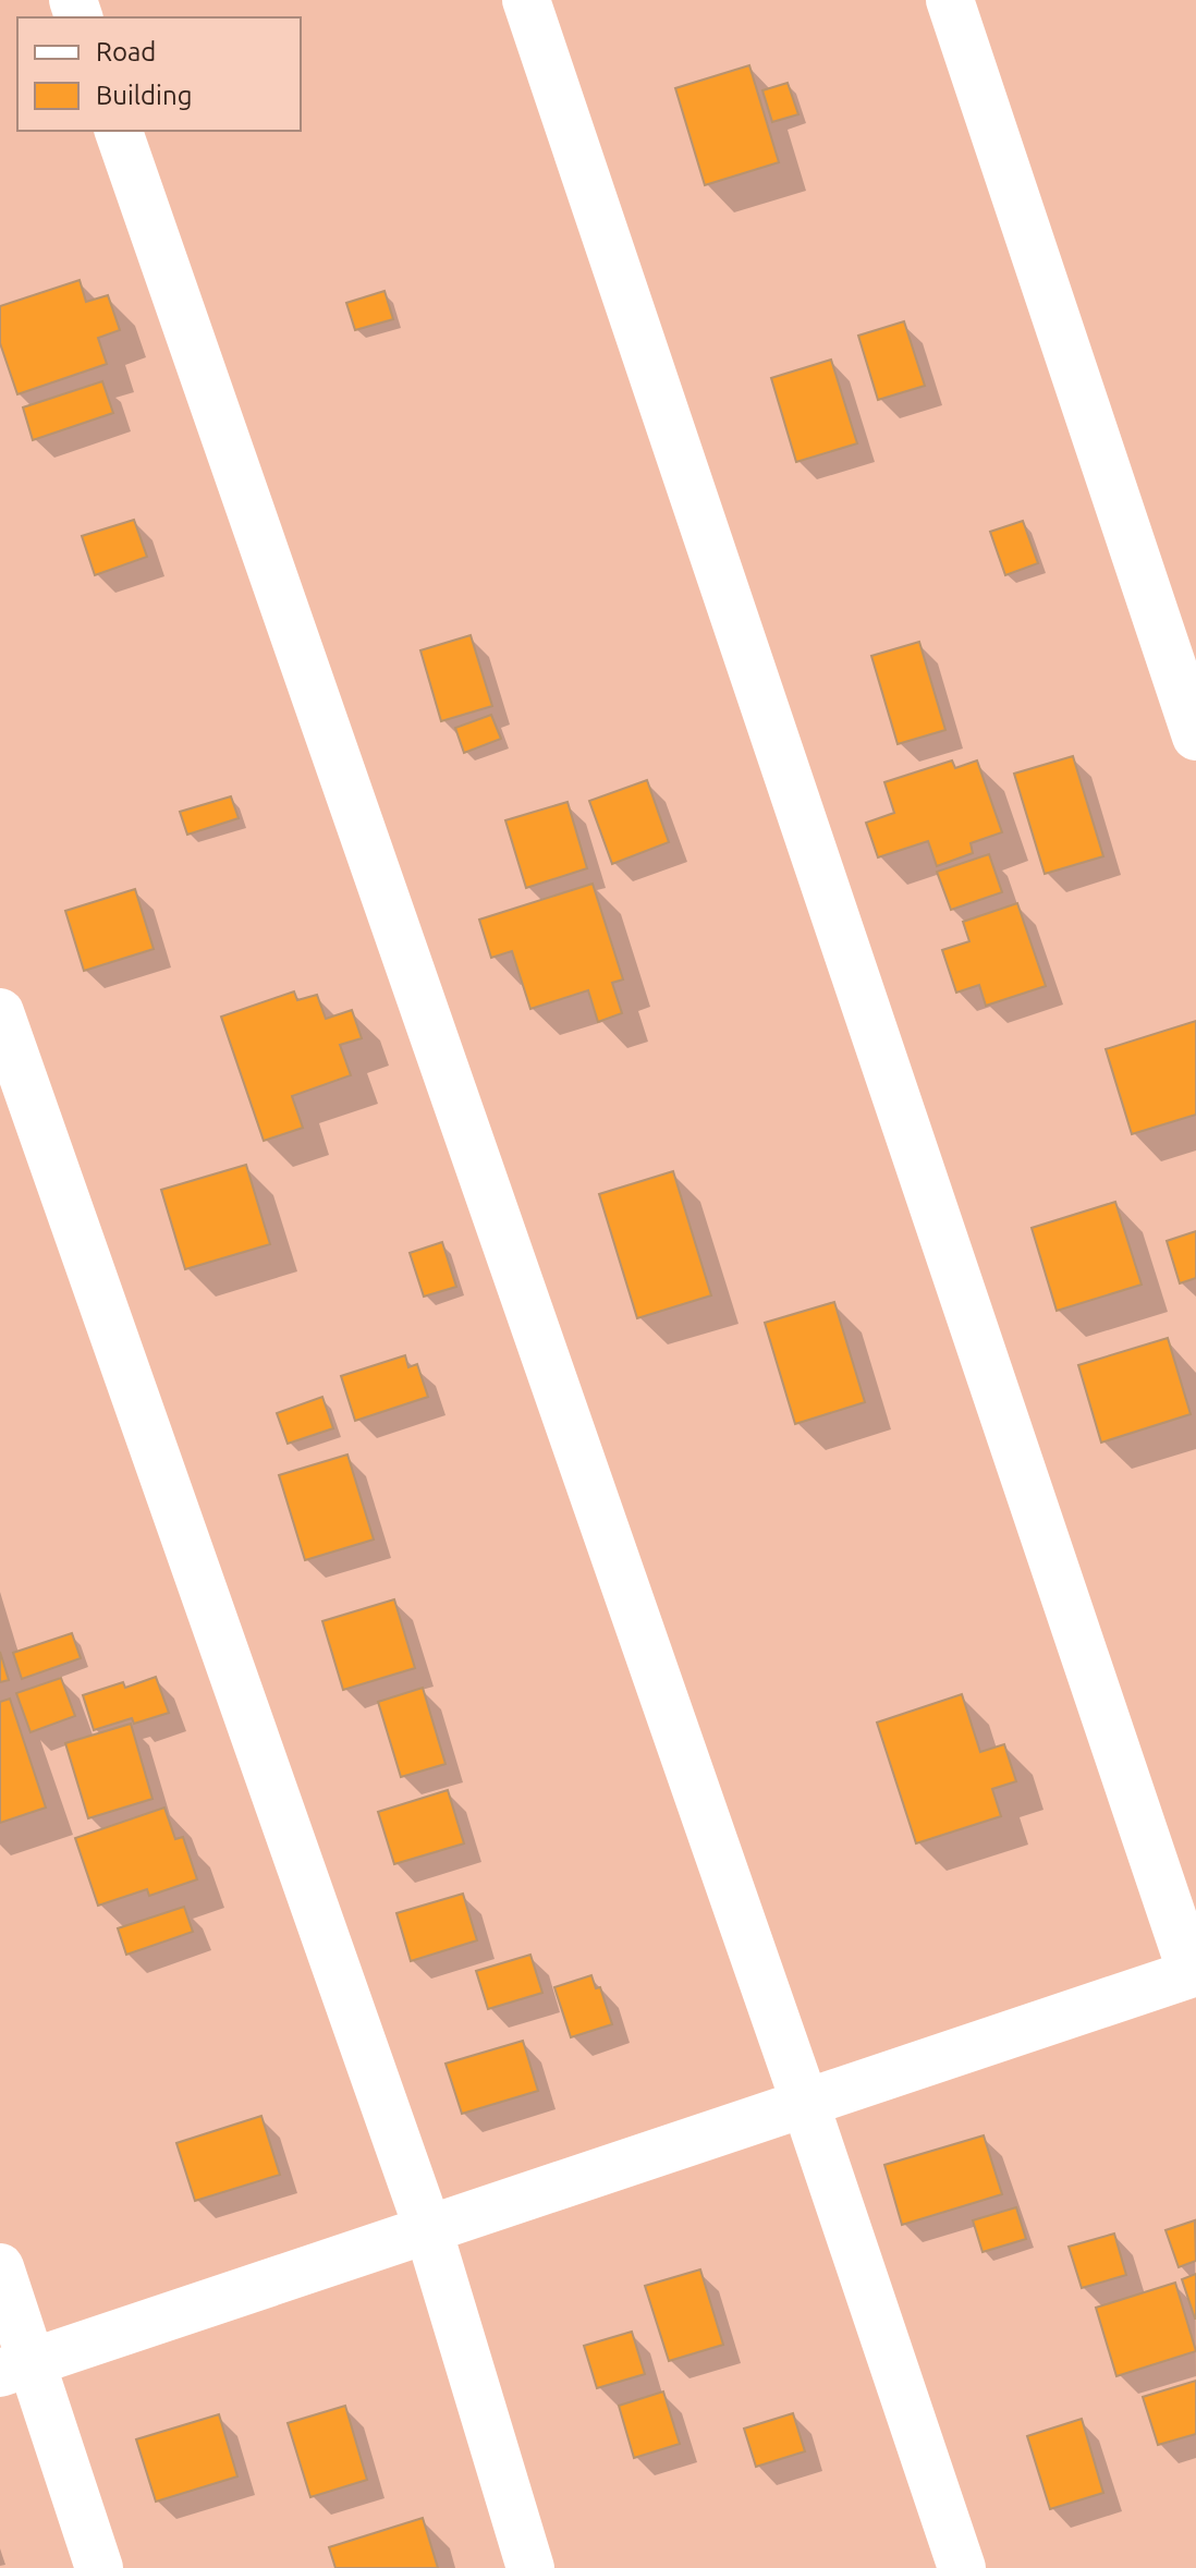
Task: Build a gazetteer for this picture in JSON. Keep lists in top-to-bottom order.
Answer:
{
  "legend": ["Road", "Building"]
}
